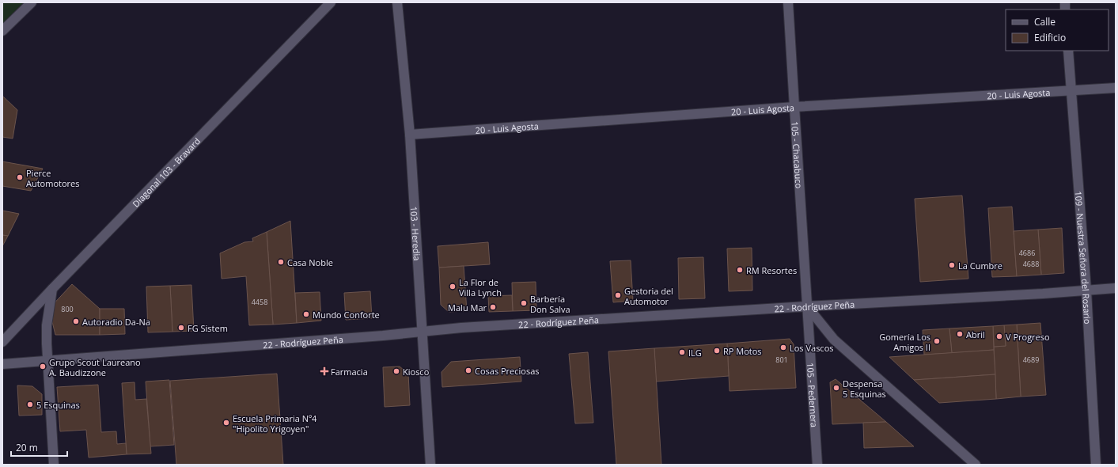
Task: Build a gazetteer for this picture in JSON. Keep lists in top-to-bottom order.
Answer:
{
  "streets": {
    "street": [
      "20 - Luis Agosta",
      "105 - Chacabuco",
      "Diagonal 103 - Bravard",
      "103 - Heredia",
      "109 - Nuestra Señora del Rosario",
      "22 - Rodríguez Peña",
      "105 - Pedernera"
    ]
  },
  "crossings": [
    ["20 - Luis Agosta", "105 - Chacabuco"],
    ["20 - Luis Agosta", "103 - Heredia"],
    ["20 - Luis Agosta", "109 - Nuestra Señora del Rosario"],
    ["105 - Chacabuco", "22 - Rodríguez Peña"],
    ["105 - Chacabuco", "105 - Pedernera"],
    ["103 - Heredia", "22 - Rodríguez Peña"],
    ["109 - Nuestra Señora del Rosario", "22 - Rodríguez Peña"],
    ["22 - Rodríguez Peña", "105 - Pedernera"]
  ],
  "places": {
    "other": [
      "Pierce Automotores",
      "Casa Noble",
      "La Cumbre",
      "RM Resortes",
      "La Flor de Villa Lynch",
      "Gestoria del Automotor",
      "Barbería Don Salva",
      "Malu Mar",
      "Mundo Conforte",
      "Autoradio Da-Na",
      "FG Sistem",
      "Abril",
      "V Progreso",
      "Gomería Los Amigos II",
      "Los Vascos",
      "RP Motos",
      "ILG",
      "Grupo Scout Laureano A. Baudizzone",
      "Cosas Preciosas",
      "Kiosco",
      "Despensa 5 Esquinas",
      "5 Esquinas",
      "Escuela Primaria Nº4 \"Hipolito Yrigoyen\""
    ],
    "health": ["Farmacia"]
  },
  "house_numbers": [
    "4686",
    "4688",
    "4458",
    "800",
    "801",
    "4689"
  ],
  "legend": ["Calle", "Edificio"],
  "scale_bar": "20 m"
}
